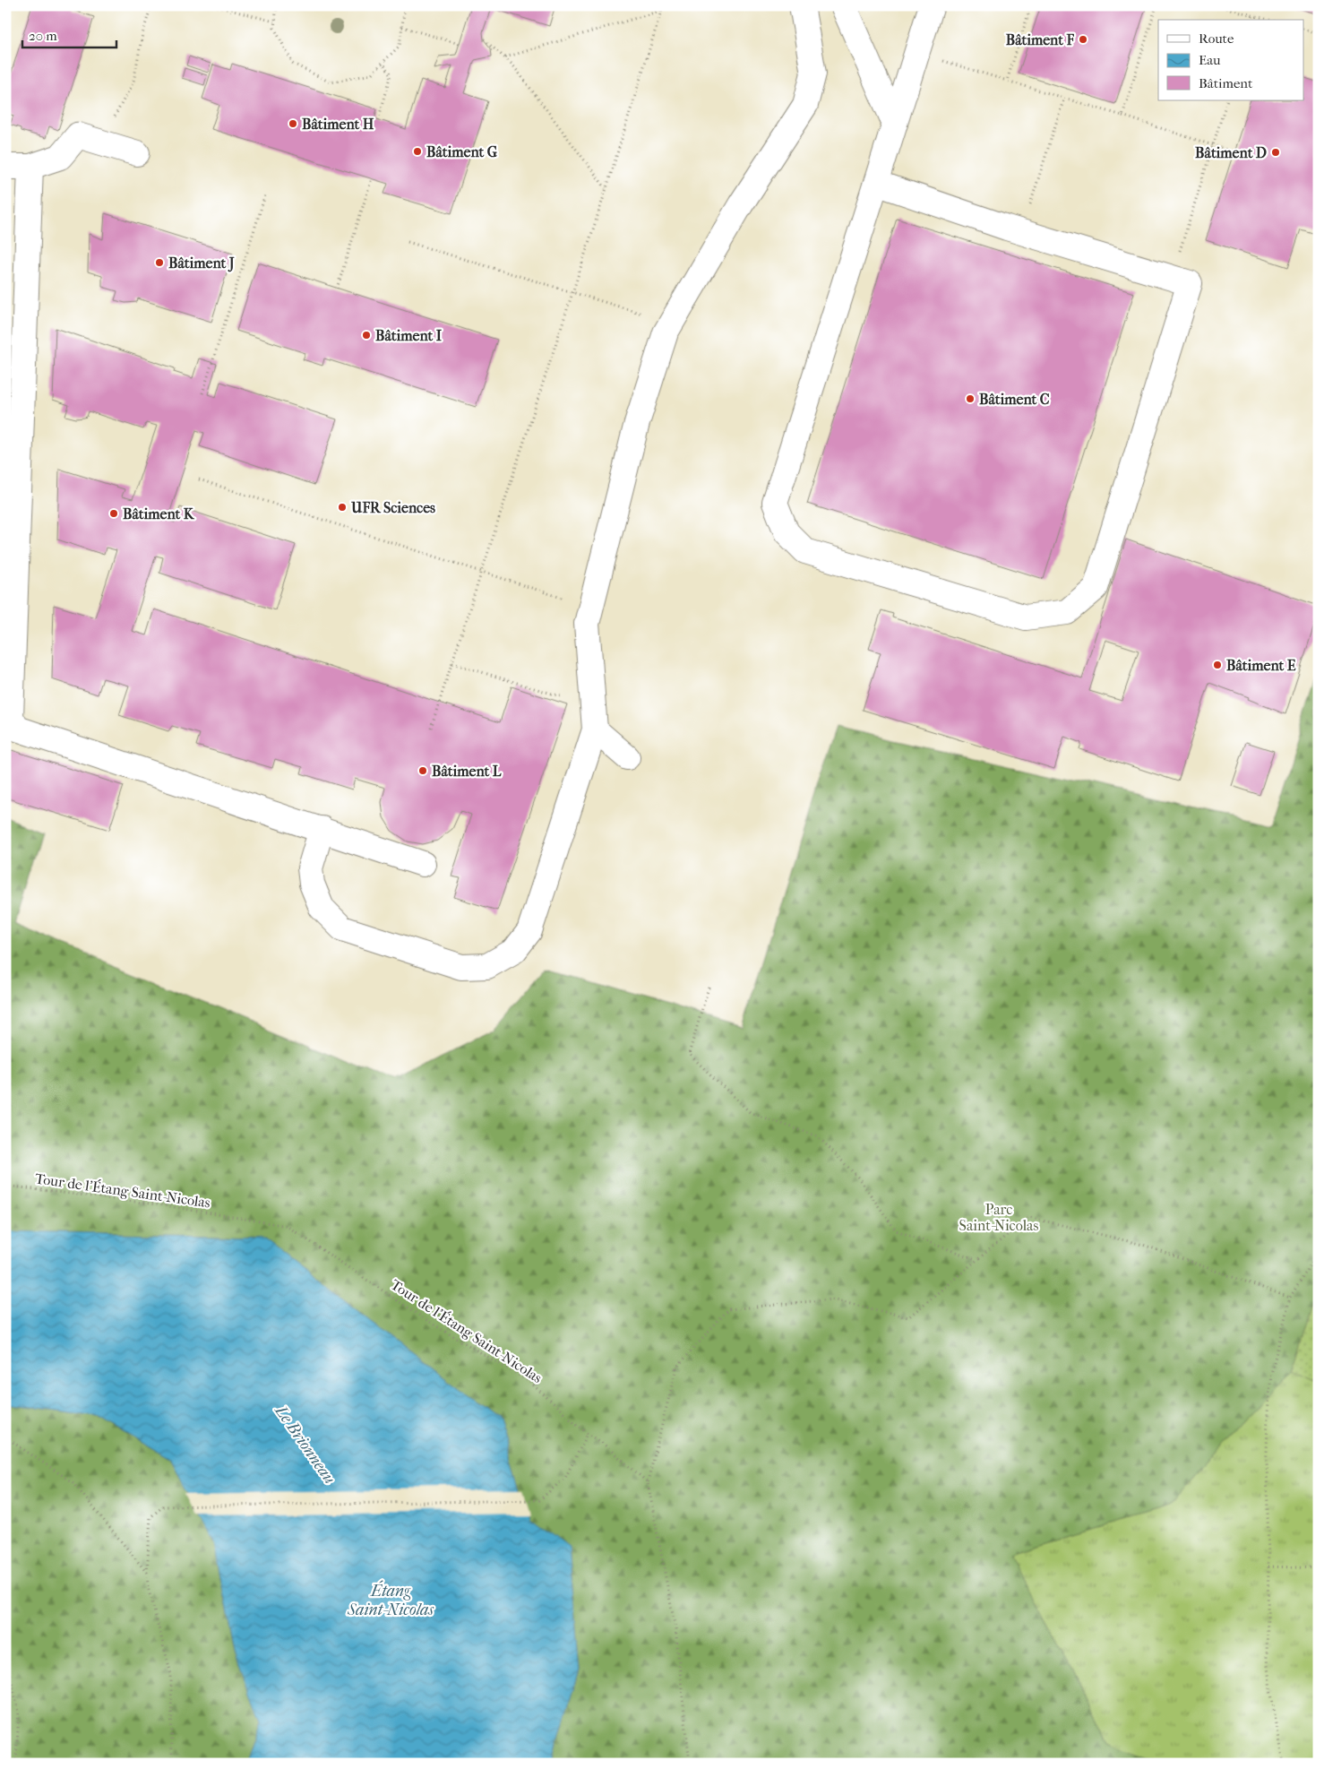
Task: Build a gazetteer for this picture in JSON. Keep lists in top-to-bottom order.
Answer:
{
  "streets": {
    "path": ["Tour de l'Étang Saint-Nicolas"]
  },
  "water": ["Le Brionneau", "Étang Saint-Nicolas"],
  "parks": ["Parc Saint-Nicolas"],
  "places": [
    "Bâtiment F",
    "Bâtiment H",
    "Bâtiment G",
    "Bâtiment D",
    "Bâtiment J",
    "Bâtiment I",
    "Bâtiment C",
    "UFR Sciences",
    "Bâtiment K",
    "Bâtiment E",
    "Bâtiment L"
  ],
  "legend": ["Route", "Eau", "Bâtiment"],
  "scale_bar": "20 m"
}
